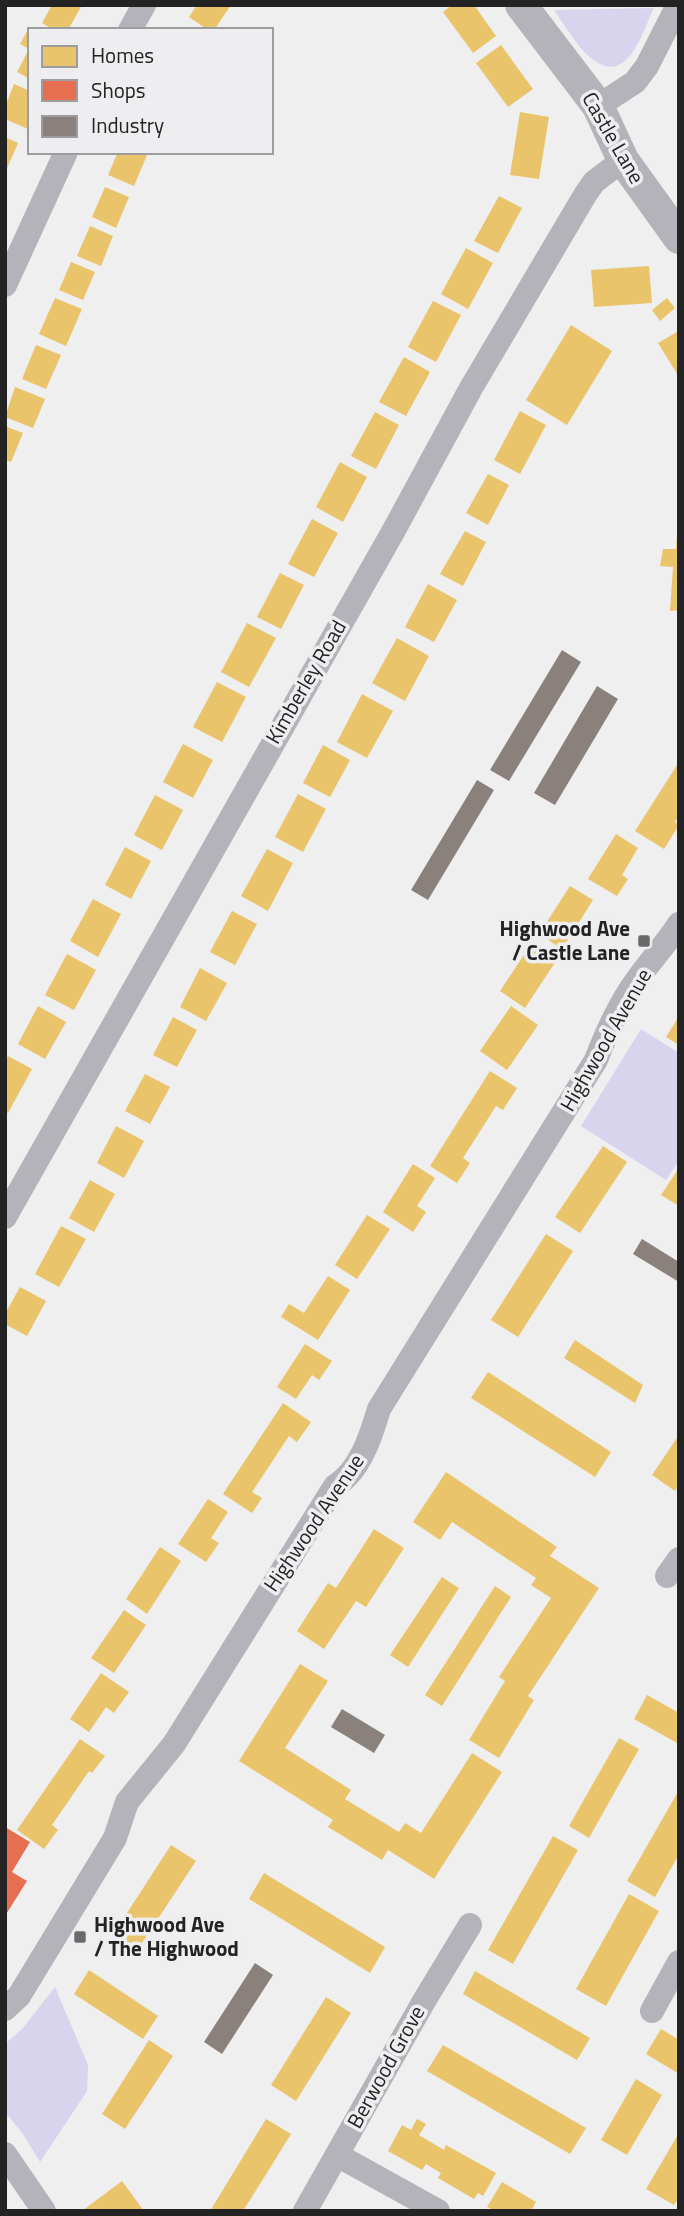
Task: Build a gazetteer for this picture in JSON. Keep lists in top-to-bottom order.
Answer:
{
  "streets": {
    "street": [
      "Castle Lane",
      "Kimberley Road",
      "Highwood Avenue",
      "Berwood Grove"
    ]
  },
  "crossings": [
    ["Castle Lane", "Kimberley Road"]
  ],
  "places": {
    "transit": ["Highwood Ave / Castle Lane", "Highwood Ave / The Highwood"]
  },
  "legend": ["Homes", "Shops", "Industry"]
}
